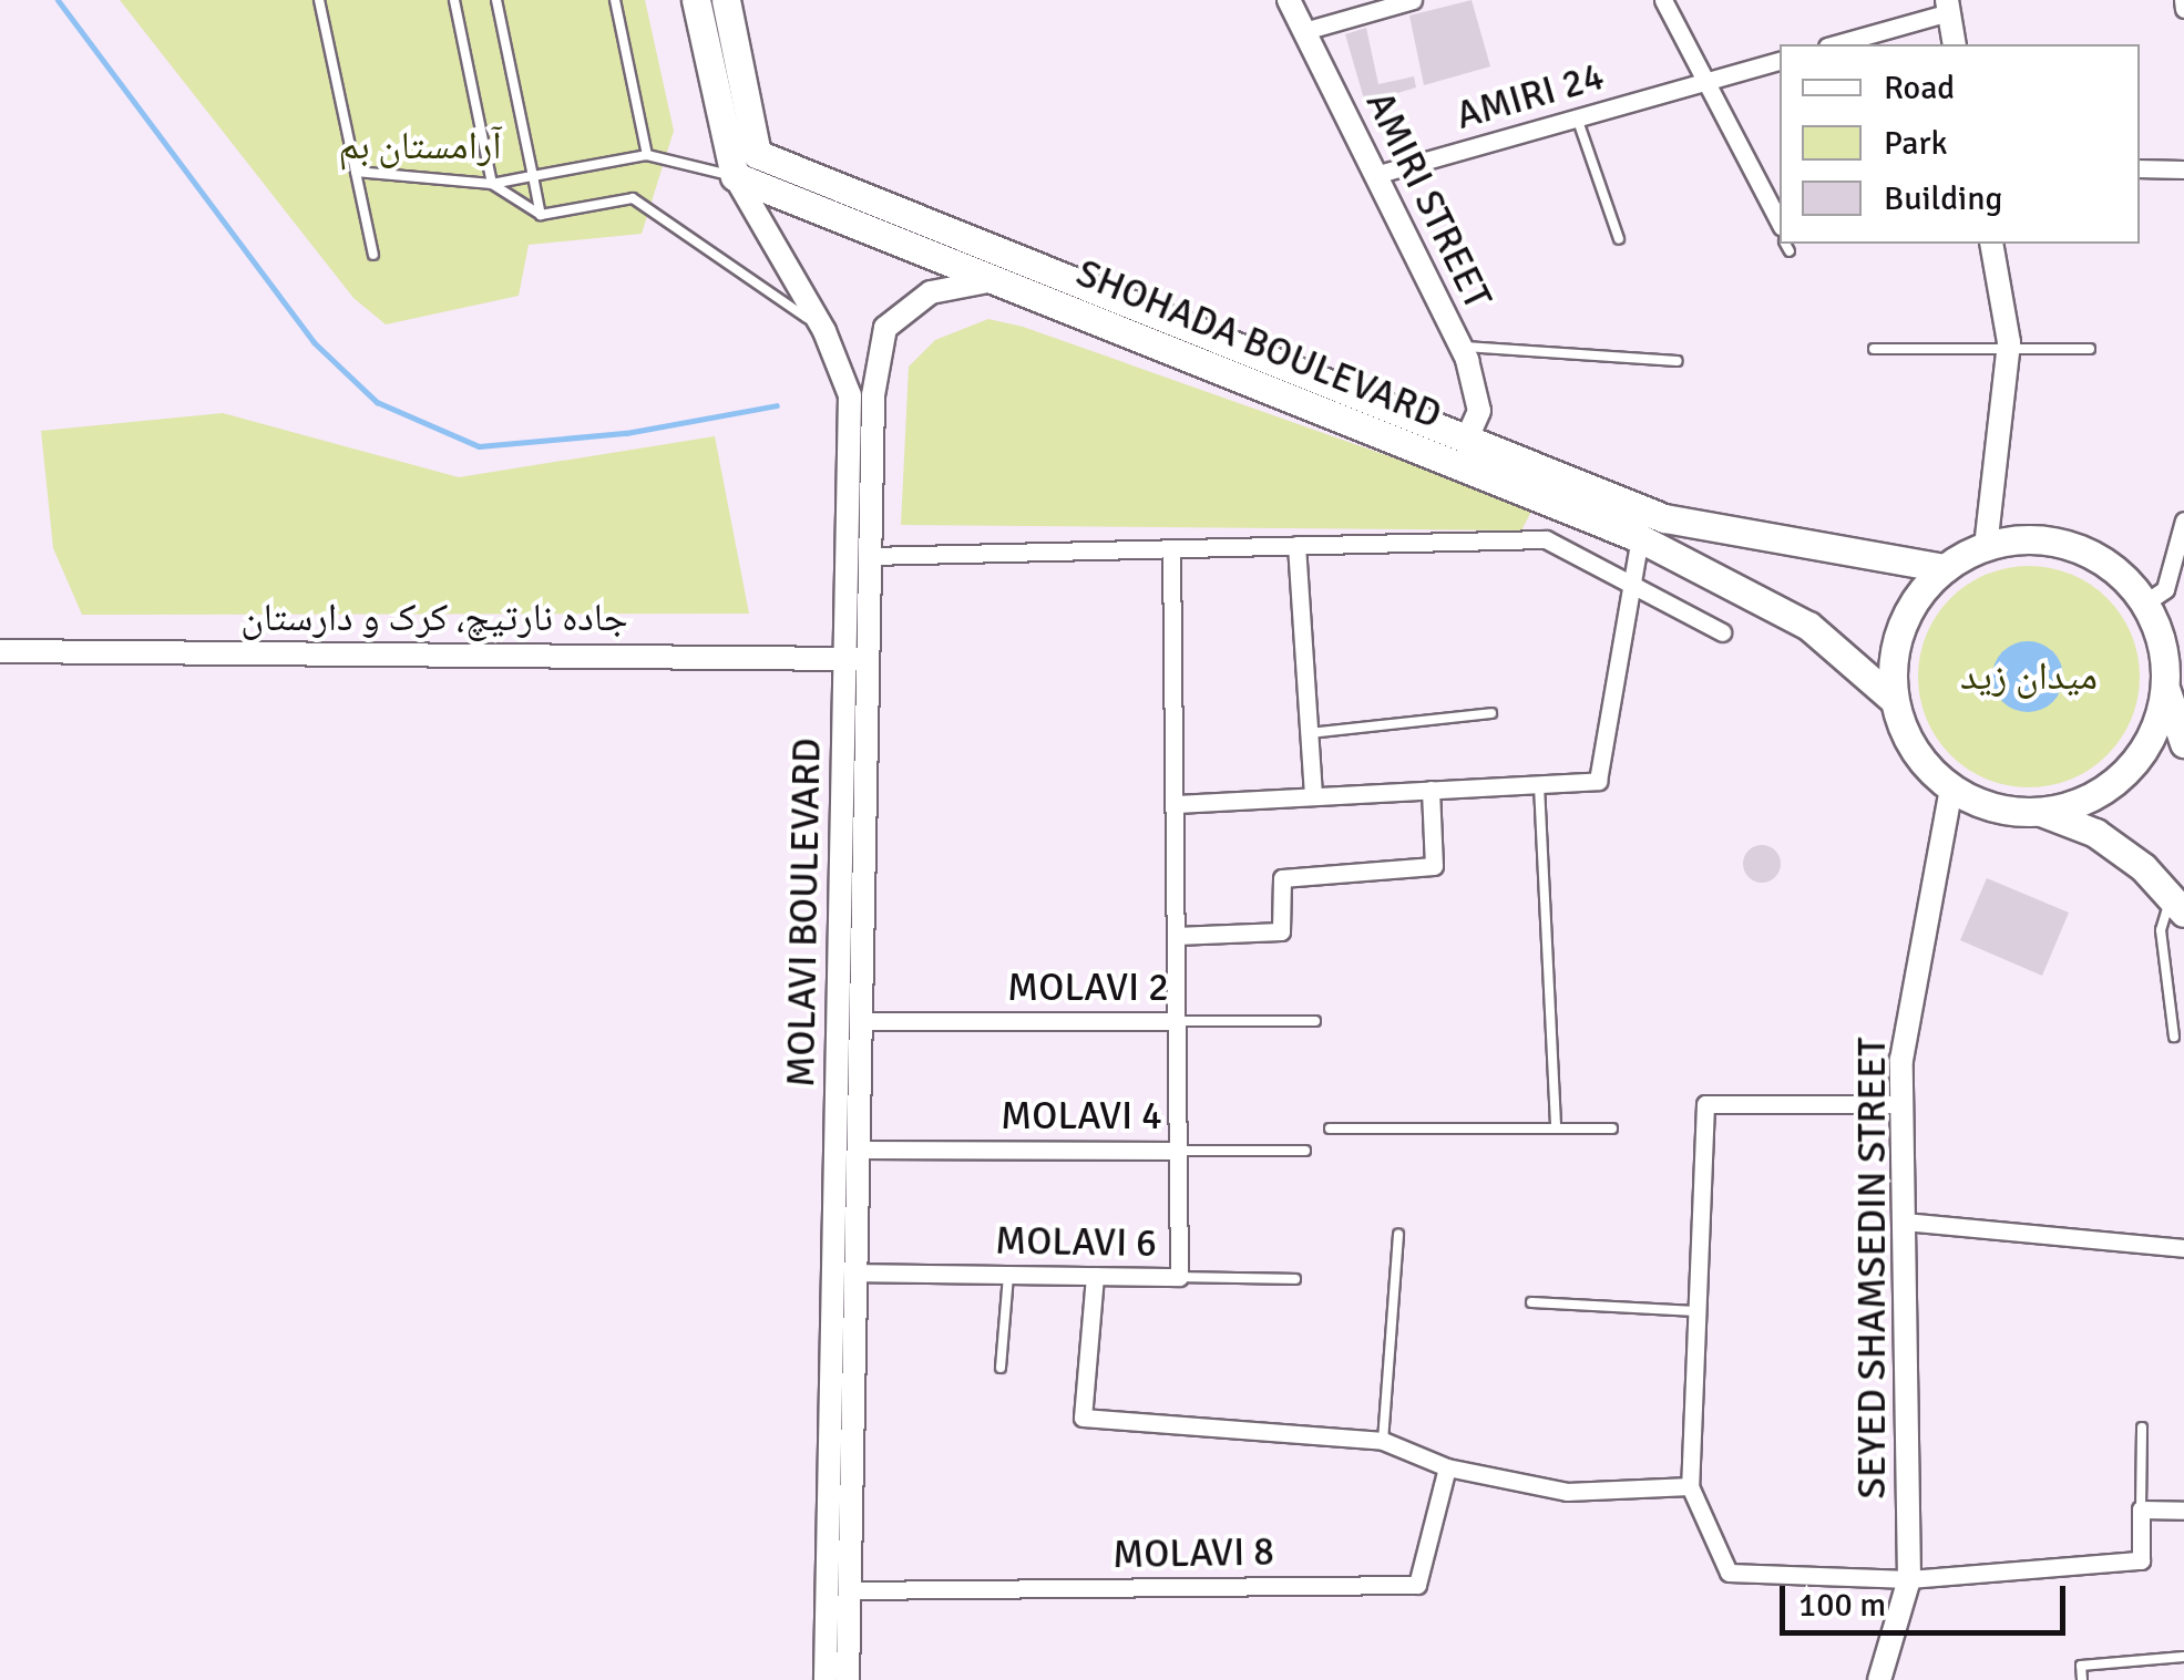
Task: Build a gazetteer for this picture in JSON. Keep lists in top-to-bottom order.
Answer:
{
  "streets": {
    "main road": ["SHOHADA BOULEVARD"],
    "street": [
      "AMIRI 24",
      "AMIRI STREET",
      "جاده نارتیچ، کرک و دارستان",
      "MOLAVI BOULEVARD",
      "MOLAVI 2",
      "MOLAVI 4",
      "MOLAVI 6",
      "SEYED SHAMSEDIN STREET",
      "MOLAVI 8"
    ]
  },
  "crossings": [
    ["AMIRI 24", "AMIRI STREET"],
    ["AMIRI STREET", "SHOHADA BOULEVARD"],
    ["SHOHADA BOULEVARD", "MOLAVI BOULEVARD"],
    ["SHOHADA BOULEVARD", "SEYED SHAMSEDIN STREET"],
    ["جاده نارتیچ، کرک و دارستان", "MOLAVI BOULEVARD"],
    ["MOLAVI BOULEVARD", "MOLAVI 2"],
    ["MOLAVI BOULEVARD", "MOLAVI 4"],
    ["MOLAVI BOULEVARD", "MOLAVI 6"],
    ["MOLAVI BOULEVARD", "MOLAVI 8"]
  ],
  "parks": ["آرامستان بم", "میدان زید"],
  "legend": ["Road", "Park", "Building"],
  "scale_bar": "100 m"
}
